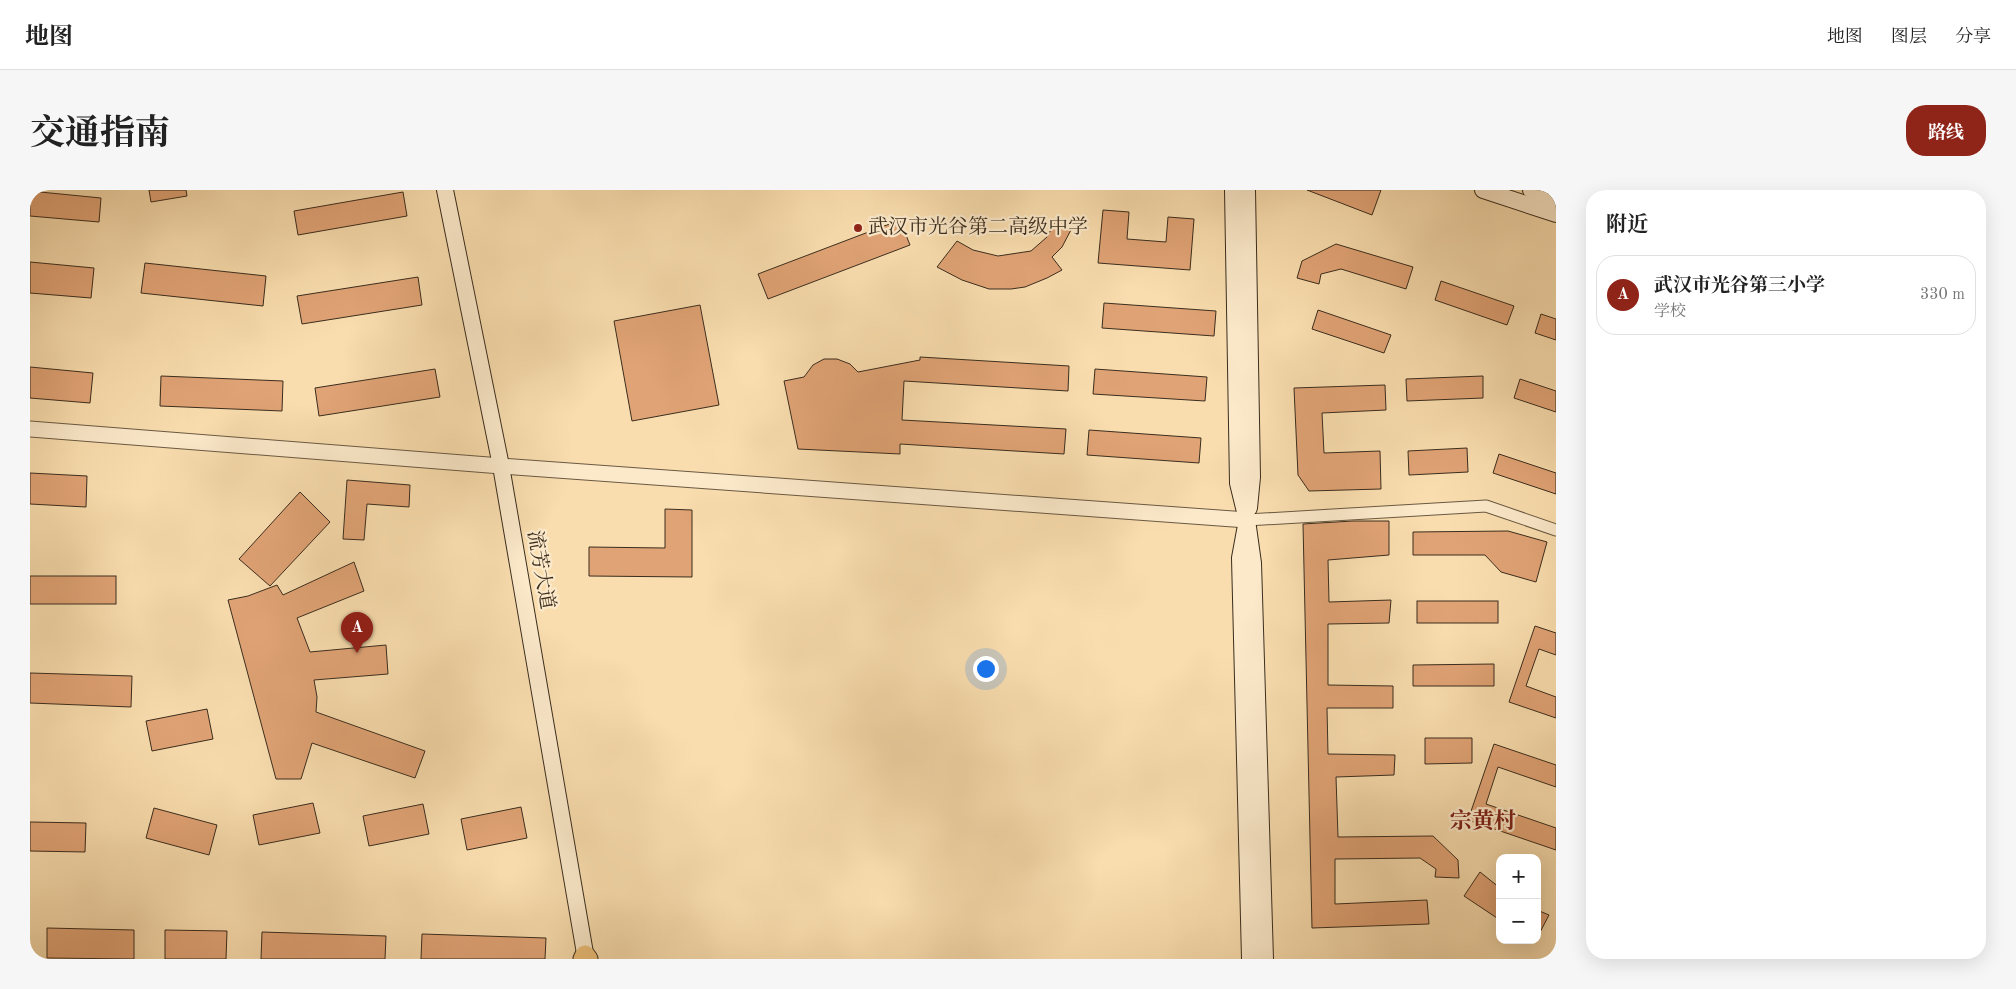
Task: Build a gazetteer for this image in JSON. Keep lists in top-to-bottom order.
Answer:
{
  "streets": {
    "main road": ["流芳大道"]
  },
  "districts": ["宗黄村"],
  "places": ["武汉市光谷第二高级中学"],
  "page": {
    "header": "地图",
    "nav": ["地图", "图层", "分享"],
    "title": "交通指南",
    "buttons": "路线",
    "heading": "附近",
    "list": [
      {
        "mark": "A",
        "name": "武汉市光谷第三小学",
        "note": "学校",
        "value": "330 m"
      }
    ],
    "pins": "A",
    "map_buttons": ["+", "−"]
  }
}
